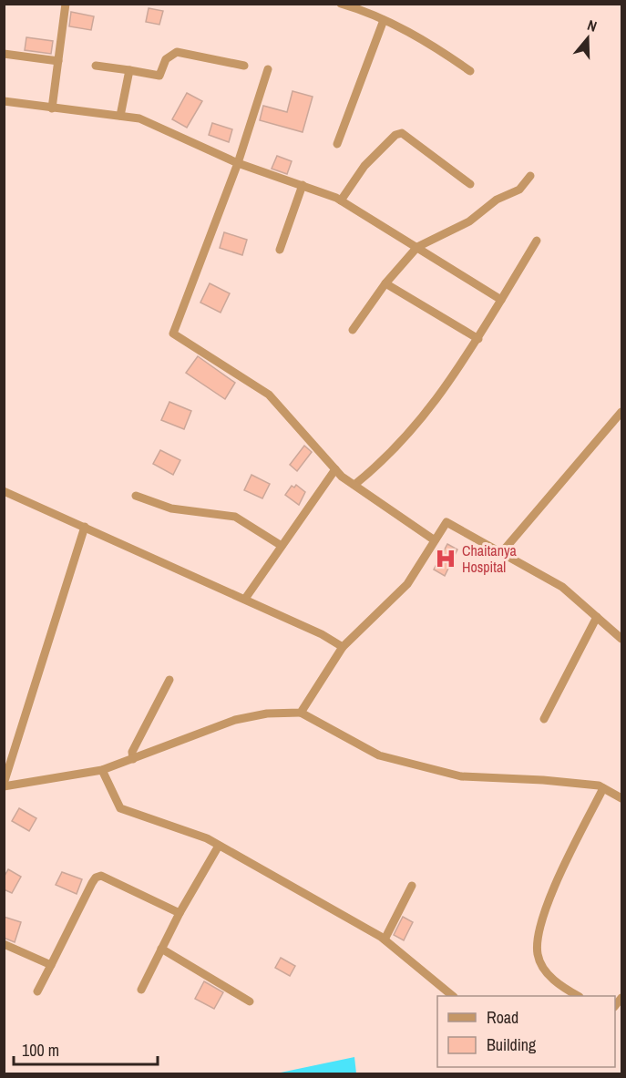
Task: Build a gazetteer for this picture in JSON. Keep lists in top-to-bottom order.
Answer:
{
  "places": {
    "hospital": ["Chaitanya Hospital"]
  },
  "legend": ["Road", "Building"],
  "scale_bar": "100 m",
  "north": "top"
}
